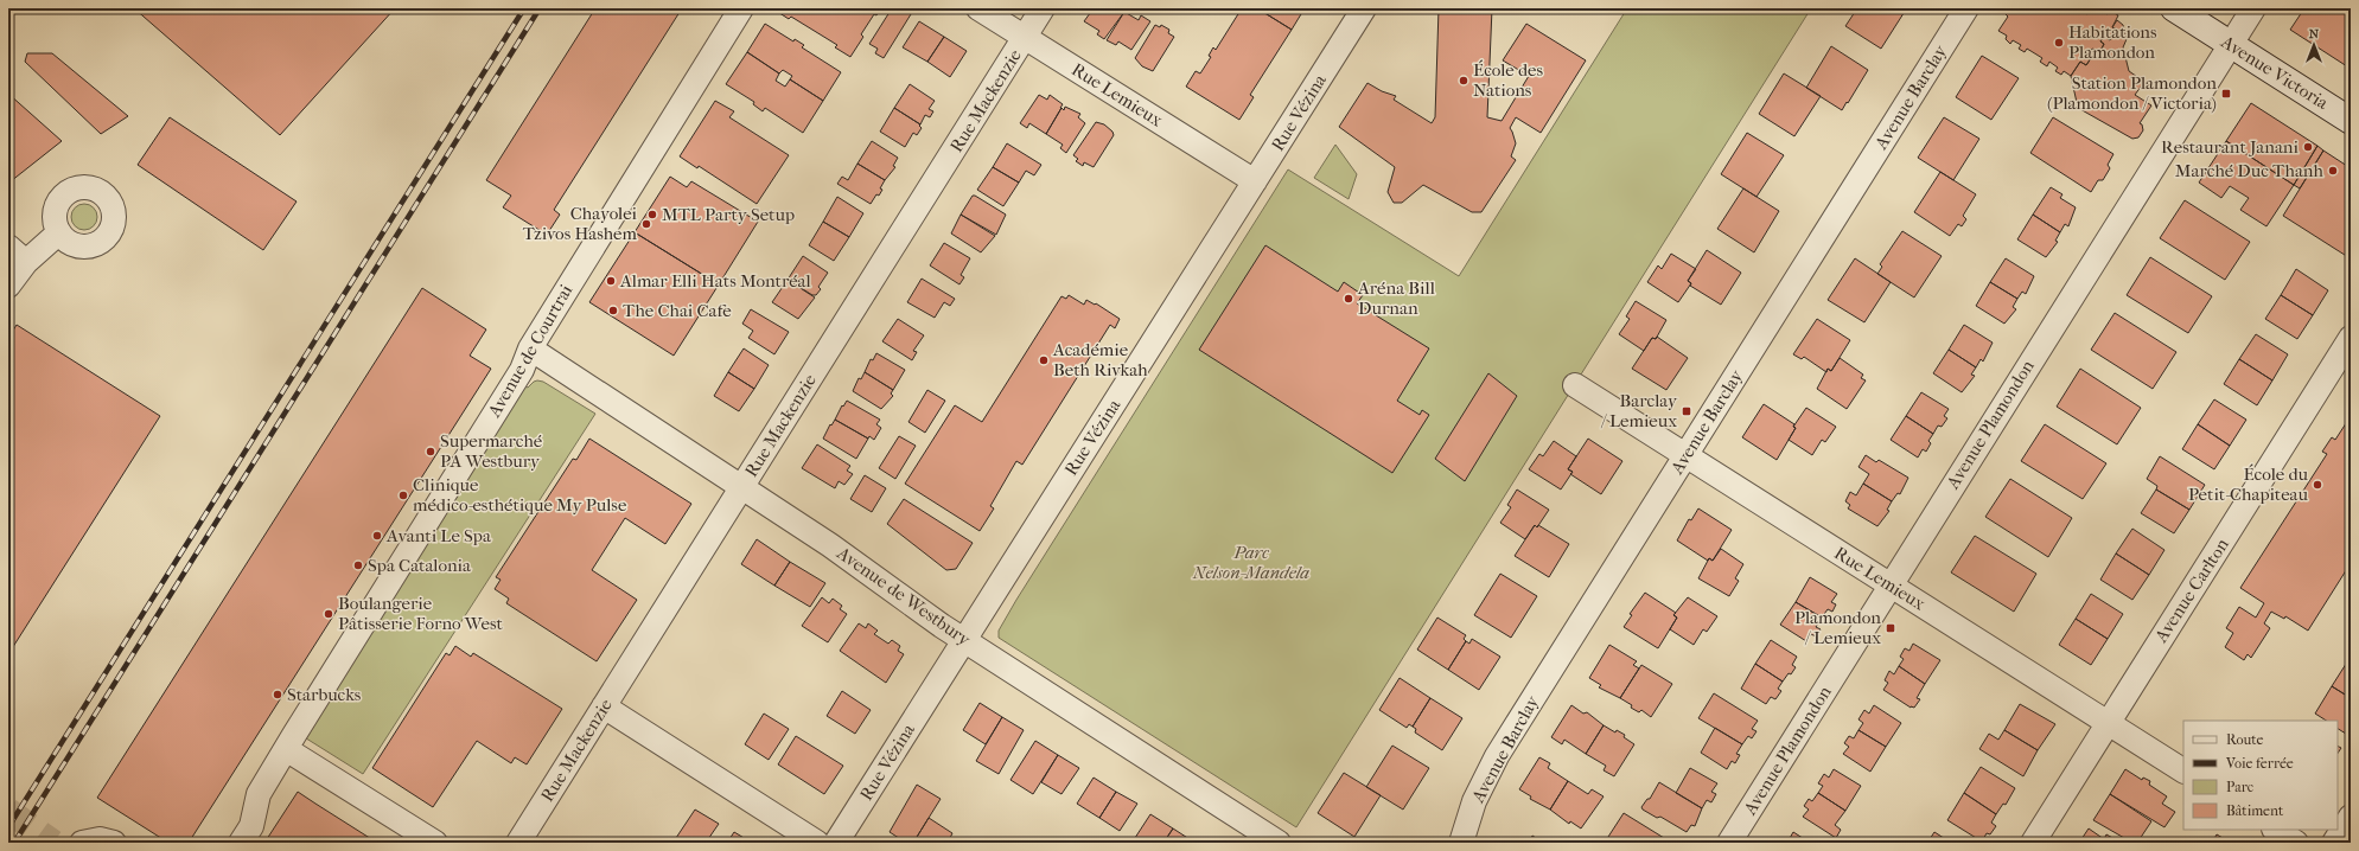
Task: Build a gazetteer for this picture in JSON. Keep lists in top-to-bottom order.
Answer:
{
  "streets": {
    "street": [
      "Avenue Victoria",
      "Rue Lemieux",
      "Avenue Barclay",
      "Rue Mackenzie",
      "Rue Vézina",
      "Avenue de Courtrai",
      "Avenue Plamondon",
      "Avenue Carlton",
      "Avenue de Westbury"
    ]
  },
  "crossings": [
    ["Avenue Victoria", "Avenue Plamondon"],
    ["Rue Lemieux", "Avenue Barclay"],
    ["Rue Lemieux", "Rue Mackenzie"],
    ["Rue Lemieux", "Rue Vézina"],
    ["Rue Lemieux", "Avenue Plamondon"],
    ["Rue Lemieux", "Avenue Carlton"],
    ["Rue Mackenzie", "Avenue de Westbury"],
    ["Rue Vézina", "Avenue de Westbury"],
    ["Avenue de Courtrai", "Avenue de Westbury"]
  ],
  "parks": ["Parc Nelson-Mandela"],
  "places": {
    "other": [
      "Habitations Plamondon",
      "École des Nations",
      "Restaurant Janani",
      "Marché Duc Thanh",
      "MTL Party Setup",
      "Chayolei Tzivos Hashem",
      "Almar Elli Hats Montréal",
      "Aréna Bill Durnan",
      "The Chai Cafe",
      "Académie Beth Rivkah",
      "Supermarché PA Westbury",
      "École du Petit-Chapiteau",
      "Clinique médico-esthétique My Pulse",
      "Avanti Le Spa",
      "Spa Catalonia",
      "Boulangerie Pâtisserie Forno West",
      "Starbucks"
    ],
    "transit": ["Station Plamondon (Plamondon / Victoria)", "Barclay / Lemieux", "Plamondon / Lemieux"]
  },
  "legend": [
    "Route",
    "Voie ferrée",
    "Parc",
    "Bâtiment"
  ],
  "north": "top"
}
